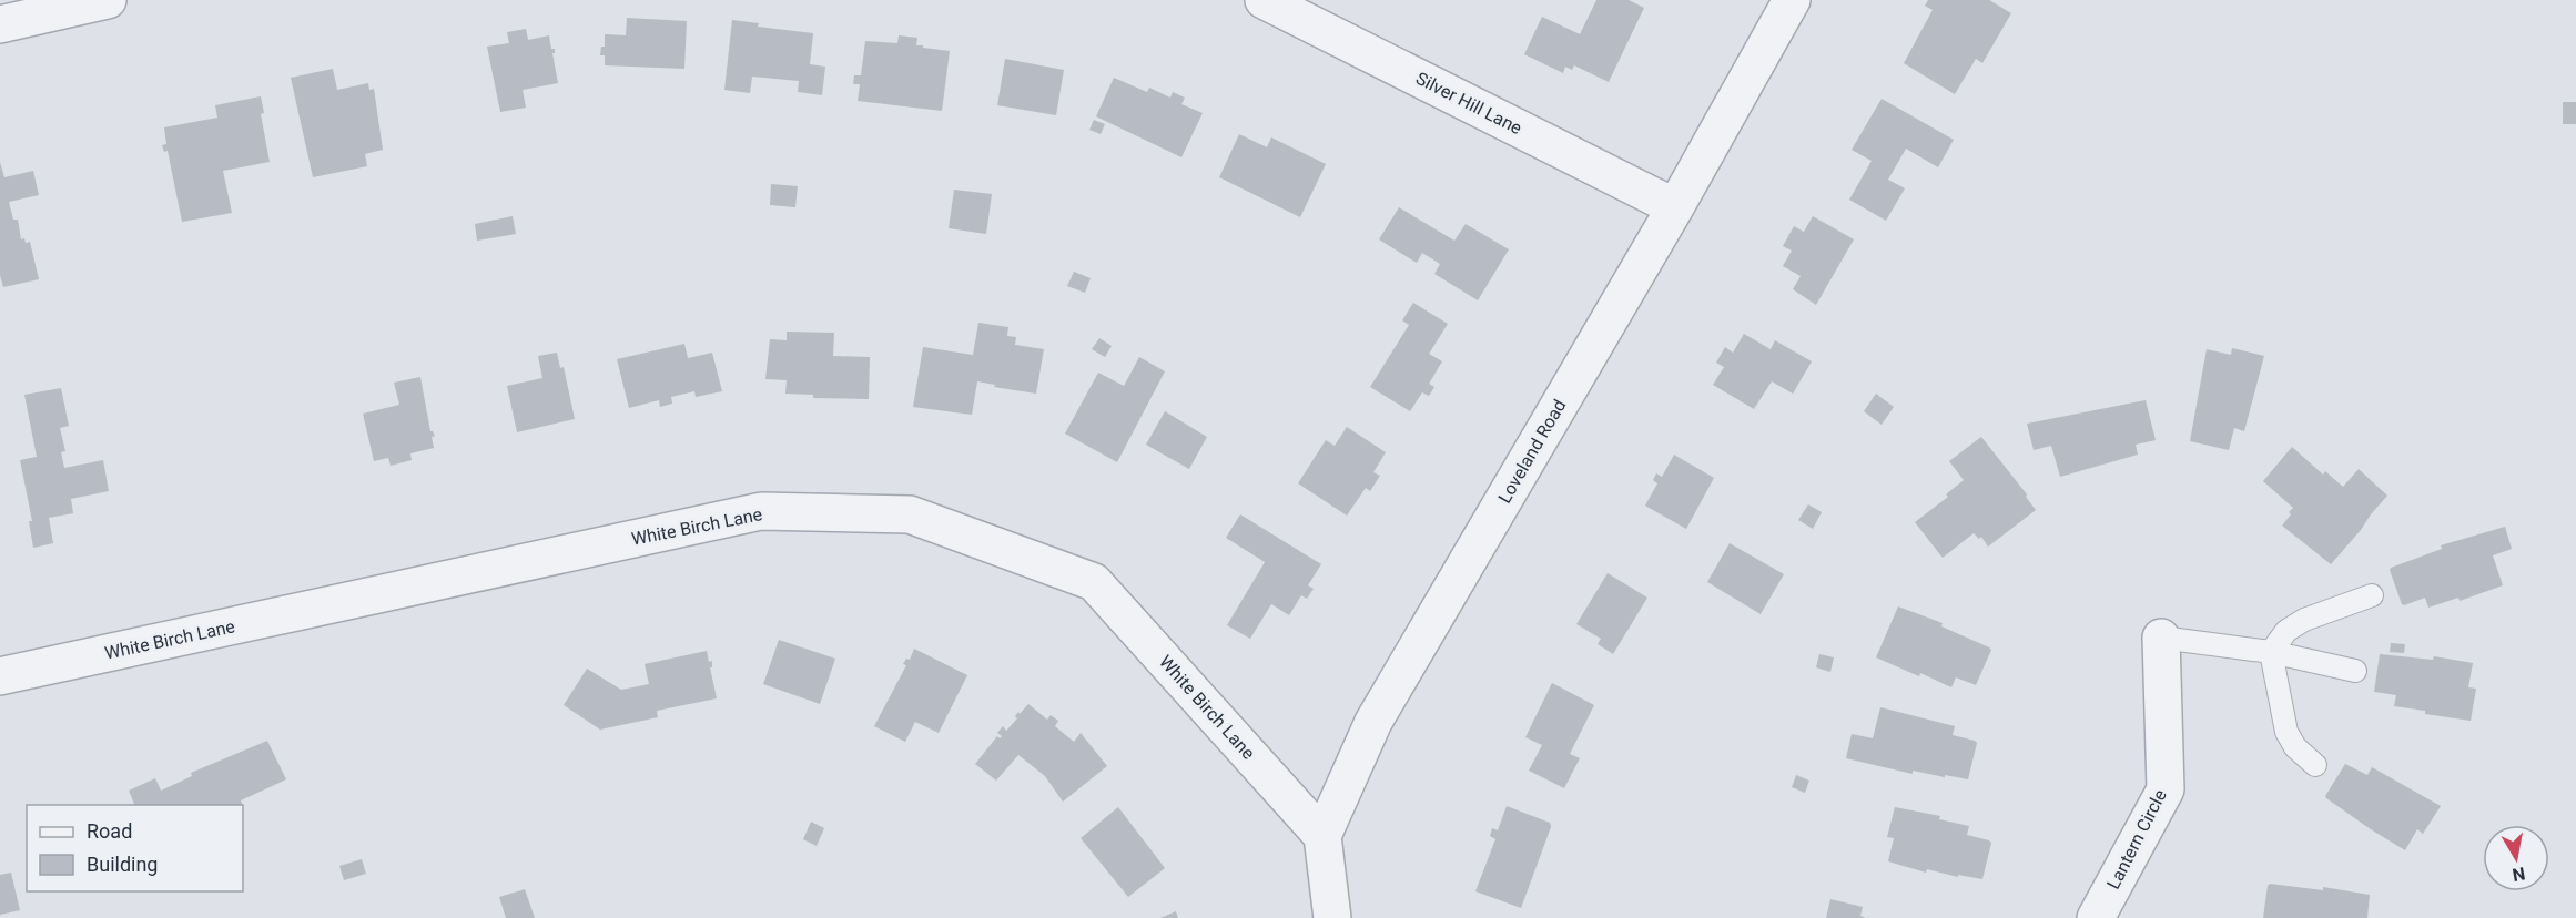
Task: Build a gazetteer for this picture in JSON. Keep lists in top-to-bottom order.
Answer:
{
  "streets": {
    "street": [
      "Silver Hill Lane",
      "Loveland Road",
      "White Birch Lane",
      "Lantern Circle"
    ]
  },
  "crossings": [
    ["Silver Hill Lane", "Loveland Road"],
    ["Loveland Road", "White Birch Lane"]
  ],
  "legend": ["Road", "Building"],
  "north": "bottom"
}
